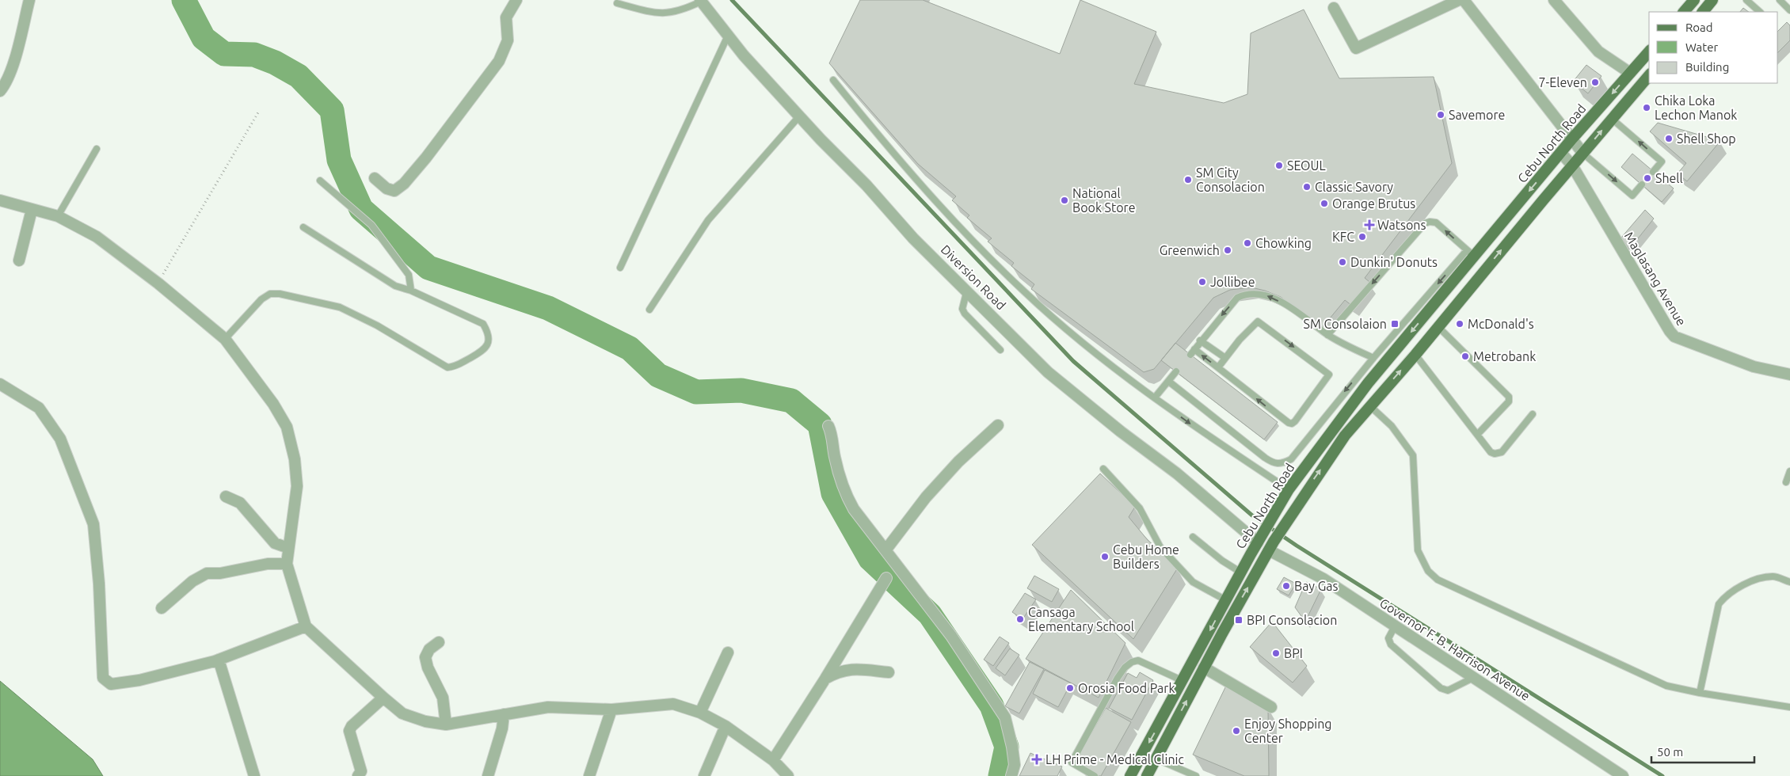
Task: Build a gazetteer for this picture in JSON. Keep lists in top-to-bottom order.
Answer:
{
  "streets": {
    "main road": ["Cebu North Road"],
    "street": ["Diversion Road", "Maglasang Avenue", "Governor F. B. Harrison Avenue"]
  },
  "crossings": [
    ["Cebu North Road", "Diversion Road"],
    ["Cebu North Road", "Maglasang Avenue"],
    ["Cebu North Road", "Governor F. B. Harrison Avenue"]
  ],
  "places": {
    "other": [
      "7-Eleven",
      "Chika Loka Lechon Manok",
      "Savemore",
      "Shell Shop",
      "SEOUL",
      "Shell",
      "SM City Consolacion",
      "Classic Savory",
      "National Book Store",
      "Orange Brutus",
      "KFC",
      "Chowking",
      "Greenwich",
      "Dunkin' Donuts",
      "Jollibee",
      "McDonald's",
      "Metrobank",
      "Cebu Home Builders",
      "Bay Gas",
      "Cansaga Elementary School",
      "BPI",
      "Orosia Food Park",
      "Enjoy Shopping Center"
    ],
    "health": ["Watsons", "LH Prime - Medical Clinic"],
    "transit": ["SM Consolaion", "BPI Consolacion"]
  },
  "legend": ["Road", "Water", "Building"],
  "scale_bar": "50 m"
}
